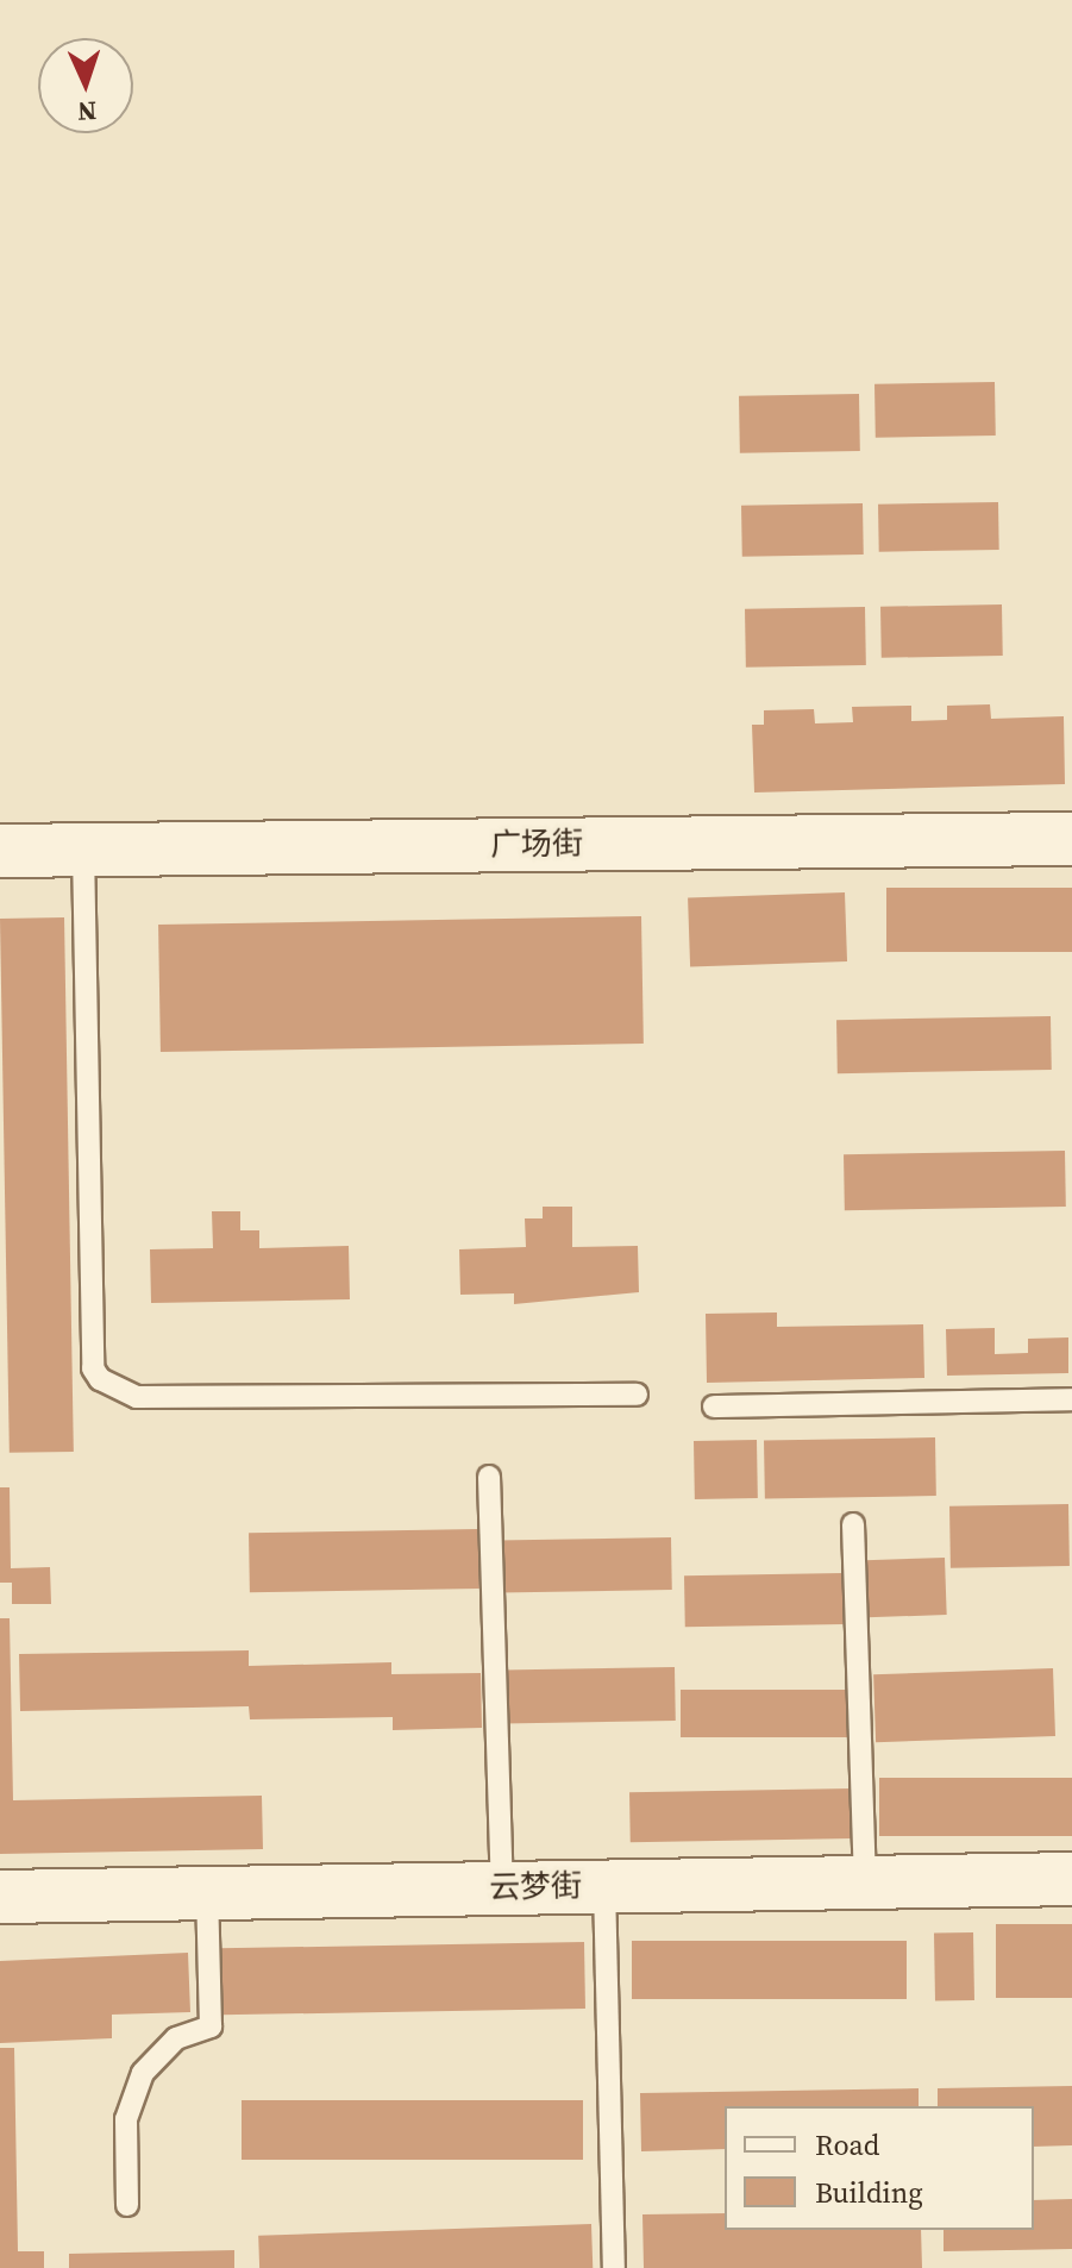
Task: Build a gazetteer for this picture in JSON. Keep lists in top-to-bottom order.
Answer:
{
  "streets": {
    "street": ["广场街", "云梦街"]
  },
  "legend": ["Road", "Building"],
  "north": "bottom"
}
